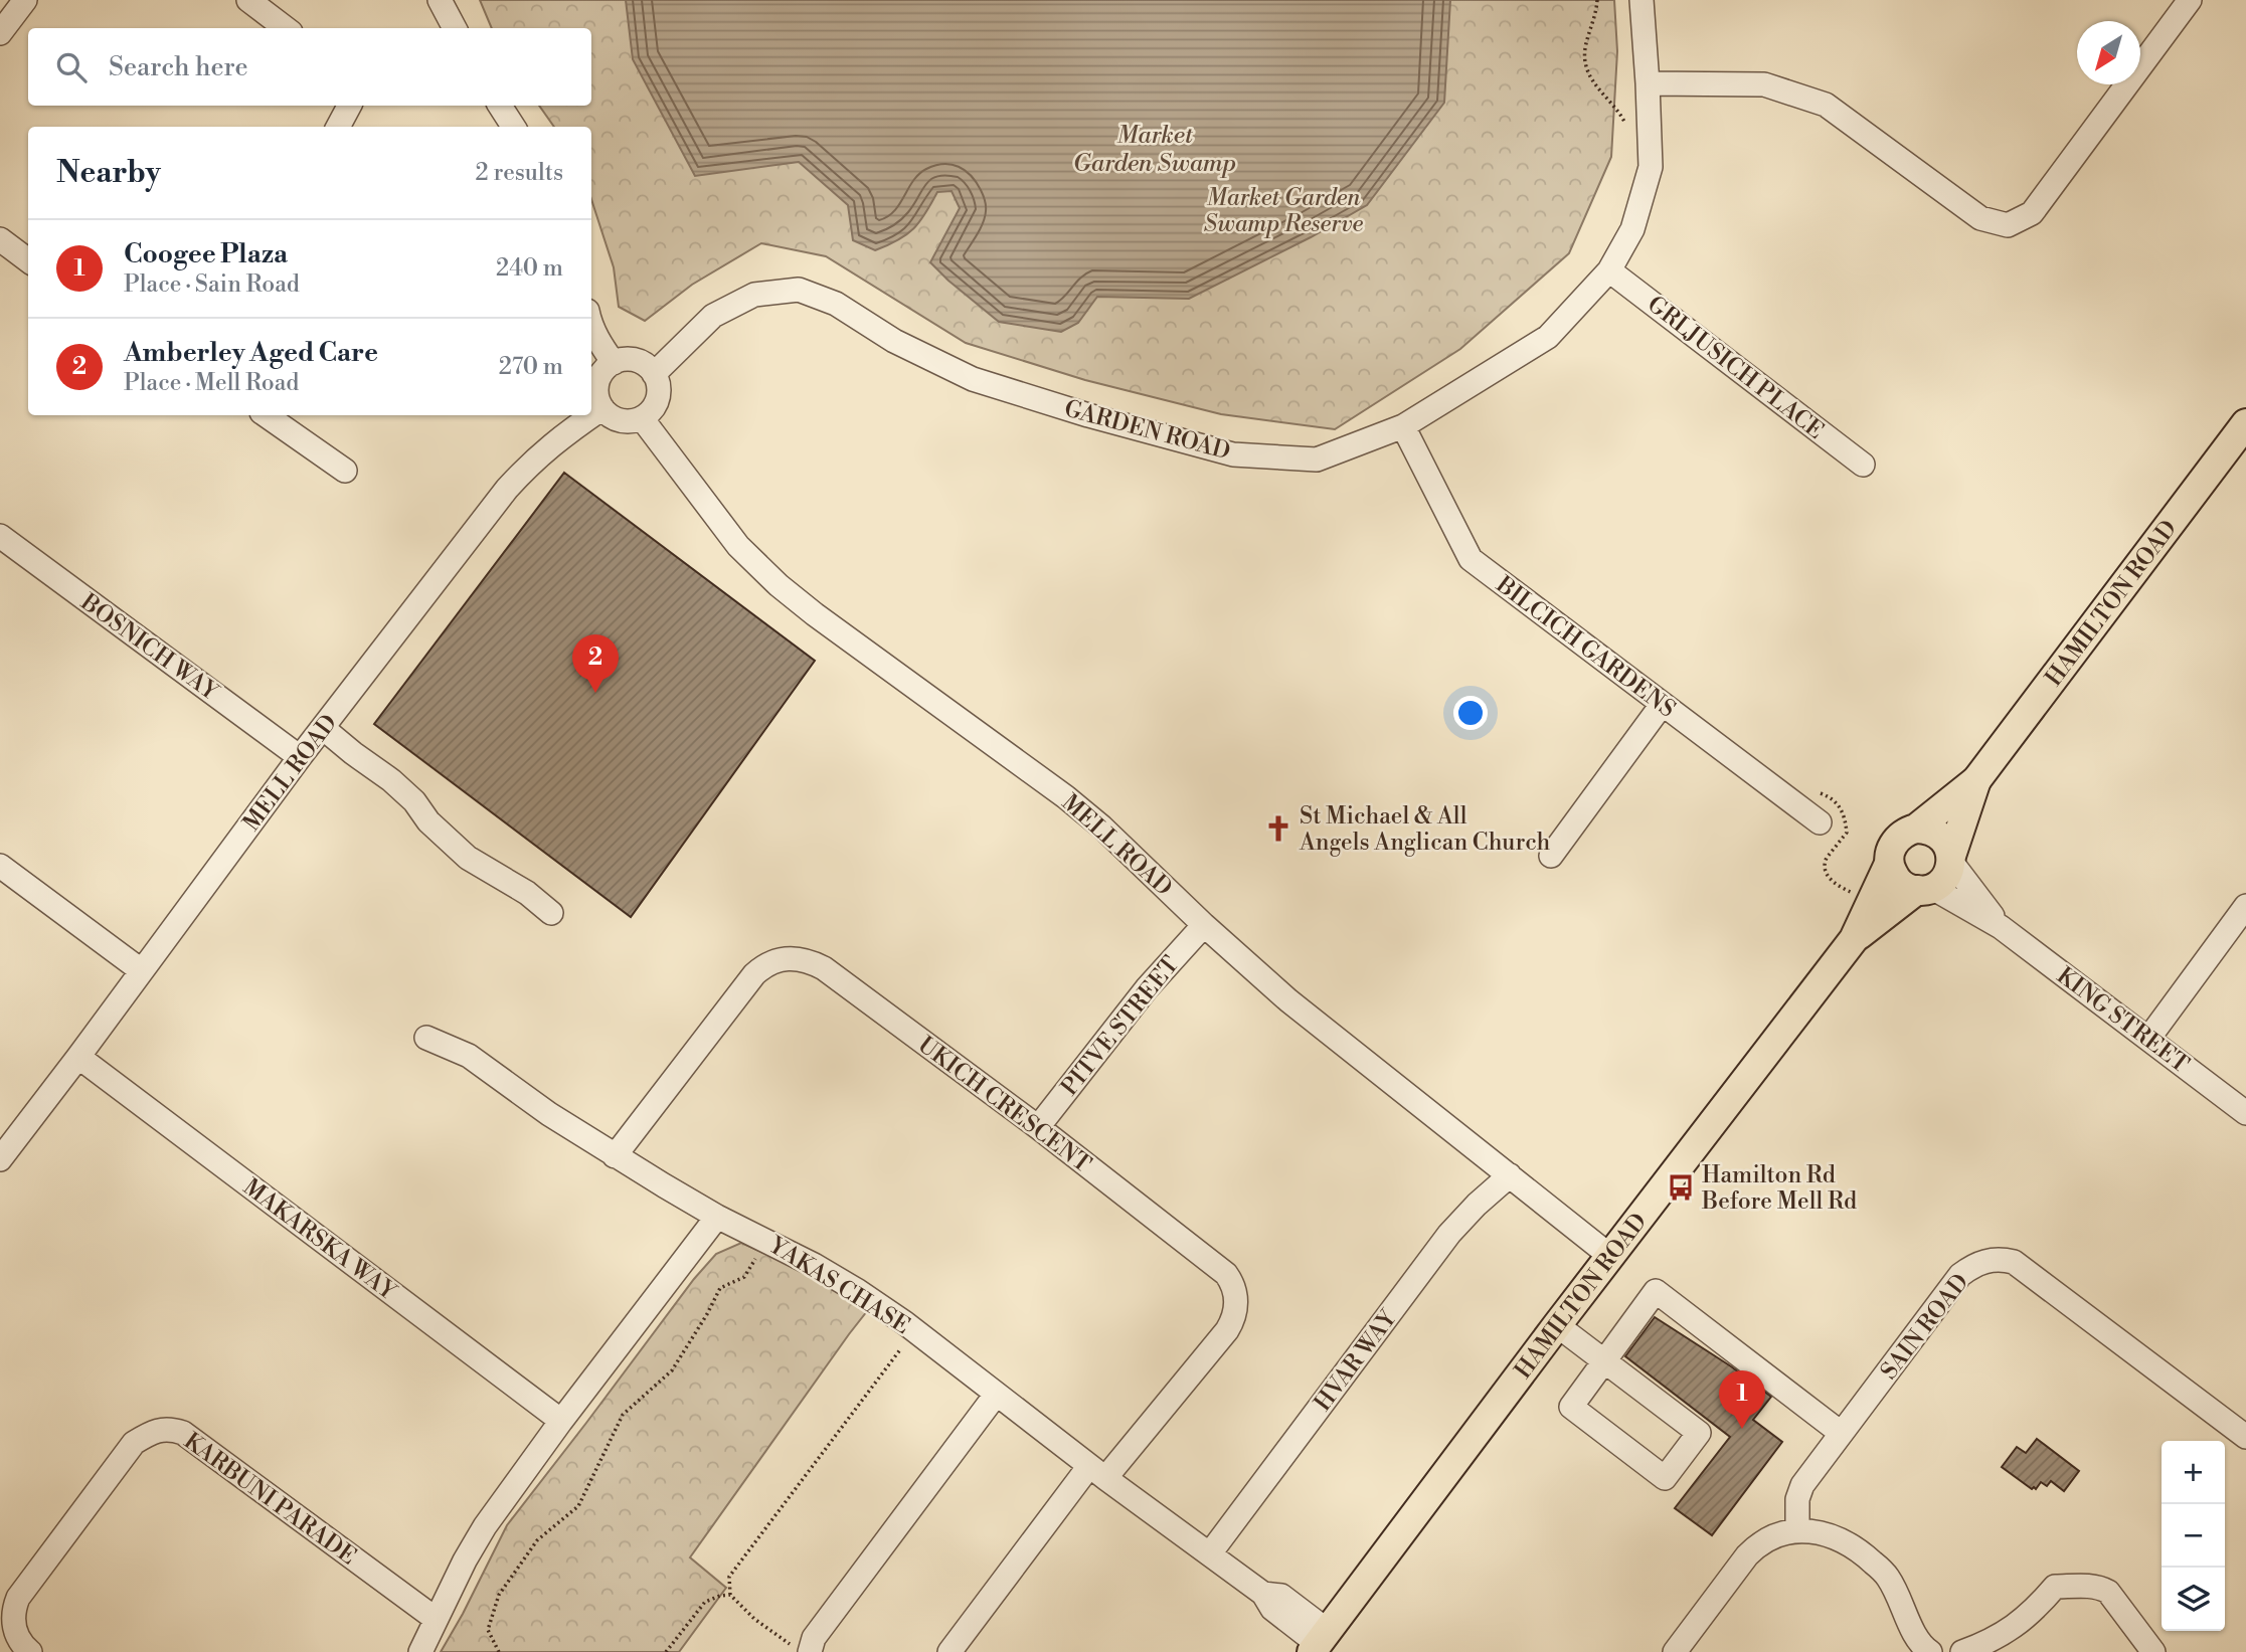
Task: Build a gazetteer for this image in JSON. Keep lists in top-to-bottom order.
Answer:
{
  "streets": {
    "main road": ["HAMILTON ROAD"],
    "street": [
      "GRLJUSICH PLACE",
      "GARDEN ROAD",
      "BOSNICH WAY",
      "BILCICH GARDENS",
      "MELL ROAD",
      "KING STREET",
      "PITVE STREET",
      "UKICH CRESCENT",
      "MAKARSKA WAY",
      "YAKAS CHASE",
      "SAIN ROAD",
      "HVAR WAY",
      "KARBUNI PARADE"
    ]
  },
  "crossings": [
    ["GRLJUSICH PLACE", "GARDEN ROAD"],
    ["GARDEN ROAD", "BILCICH GARDENS"],
    ["GARDEN ROAD", "MELL ROAD"],
    ["HAMILTON ROAD", "MELL ROAD"],
    ["HAMILTON ROAD", "KING STREET"],
    ["HAMILTON ROAD", "YAKAS CHASE"],
    ["BOSNICH WAY", "MELL ROAD"],
    ["MELL ROAD", "PITVE STREET"],
    ["MELL ROAD", "MAKARSKA WAY"],
    ["MELL ROAD", "HVAR WAY"],
    ["PITVE STREET", "UKICH CRESCENT"],
    ["UKICH CRESCENT", "YAKAS CHASE"],
    ["YAKAS CHASE", "HVAR WAY"]
  ],
  "water": ["Market Garden Swamp"],
  "parks": ["Market Garden Swamp Reserve"],
  "places": {
    "church": ["St Michael & All Angels Anglican Church"],
    "bus stop": ["Hamilton Rd Before Mell Rd"]
  },
  "north": "bottom left",
  "page": {
    "search": "Search here",
    "heading": ["Nearby", "2 results"],
    "list": [
      {
        "mark": "1",
        "name": "Coogee Plaza",
        "note": "Place · Sain Road",
        "value": "240 m"
      },
      {
        "mark": "2",
        "name": "Amberley Aged Care",
        "note": "Place · Mell Road",
        "value": "270 m"
      }
    ],
    "pins": ["2", "1"],
    "map_buttons": ["+", "−"]
  }
}
